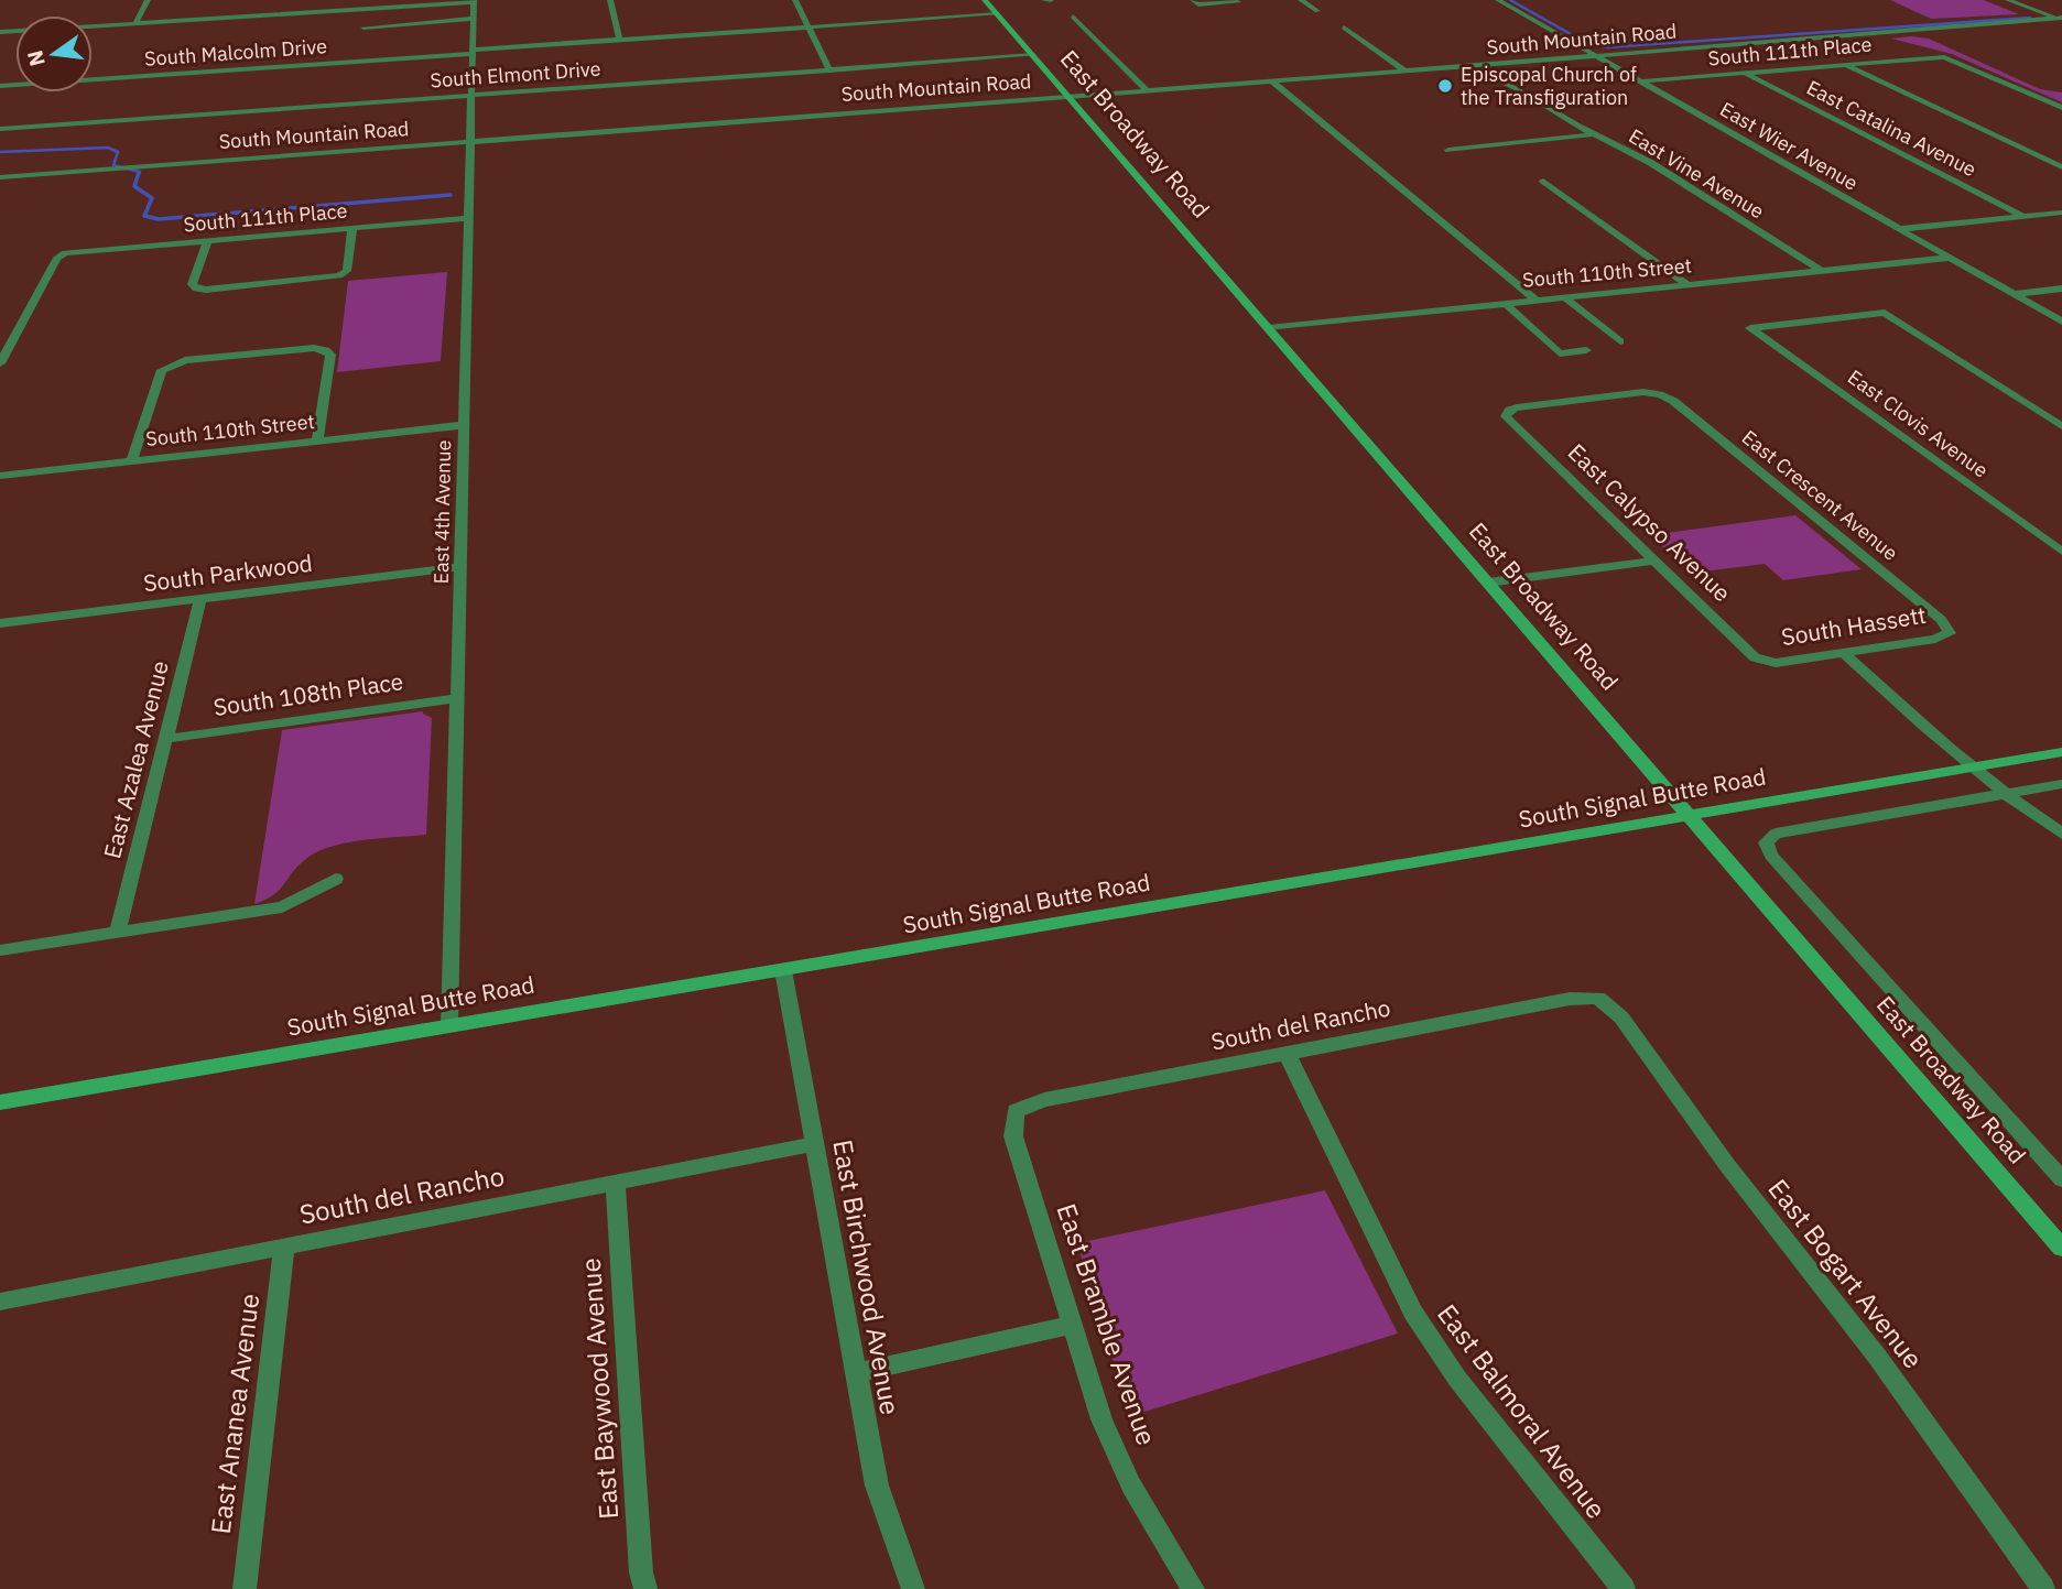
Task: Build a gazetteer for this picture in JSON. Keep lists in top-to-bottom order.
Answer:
{
  "streets": {
    "main road": ["East Broadway Road", "South Signal Butte Road"],
    "street": [
      "South Mountain Road",
      "South 111th Place",
      "South Malcolm Drive",
      "South Elmont Drive",
      "East Catalina Avenue",
      "East Wier Avenue",
      "East Vine Avenue",
      "South 110th Street",
      "East Clovis Avenue",
      "East Crescent Avenue",
      "East 4th Avenue",
      "East Calypso Avenue",
      "South Parkwood",
      "South Hassett",
      "South 108th Place",
      "East Azalea Avenue",
      "South del Rancho",
      "East Bogart Avenue",
      "East Birchwood Avenue",
      "East Bramble Avenue",
      "East Baywood Avenue",
      "East Balmoral Avenue",
      "East Ananea Avenue"
    ]
  },
  "crossings": [
    ["South Mountain Road", "East Broadway Road"],
    ["South Mountain Road", "East Wier Avenue"],
    ["South Mountain Road", "East Vine Avenue"],
    ["South Mountain Road", "East 4th Avenue"],
    ["South 111th Place", "East Catalina Avenue"],
    ["South 111th Place", "East Wier Avenue"],
    ["South 111th Place", "East 4th Avenue"],
    ["South Malcolm Drive", "East Broadway Road"],
    ["South Malcolm Drive", "East 4th Avenue"],
    ["South Elmont Drive", "East Broadway Road"],
    ["South Elmont Drive", "East 4th Avenue"],
    ["East Broadway Road", "South 110th Street"],
    ["East Broadway Road", "South Signal Butte Road"],
    ["East Wier Avenue", "South 110th Street"],
    ["East Vine Avenue", "South 110th Street"],
    ["South 110th Street", "East 4th Avenue"],
    ["East Crescent Avenue", "East Calypso Avenue"],
    ["East Crescent Avenue", "South Hassett"],
    ["East 4th Avenue", "South Parkwood"],
    ["East 4th Avenue", "South 108th Place"],
    ["East 4th Avenue", "South Signal Butte Road"],
    ["East Calypso Avenue", "South Hassett"],
    ["South Parkwood", "East Azalea Avenue"],
    ["South 108th Place", "East Azalea Avenue"],
    ["South Signal Butte Road", "East Birchwood Avenue"],
    ["South del Rancho", "East Bogart Avenue"],
    ["South del Rancho", "East Birchwood Avenue"],
    ["South del Rancho", "East Bramble Avenue"],
    ["South del Rancho", "East Baywood Avenue"],
    ["South del Rancho", "East Balmoral Avenue"],
    ["South del Rancho", "East Ananea Avenue"]
  ],
  "places": ["Episcopal Church of the Transfiguration"],
  "north": "left"
}
